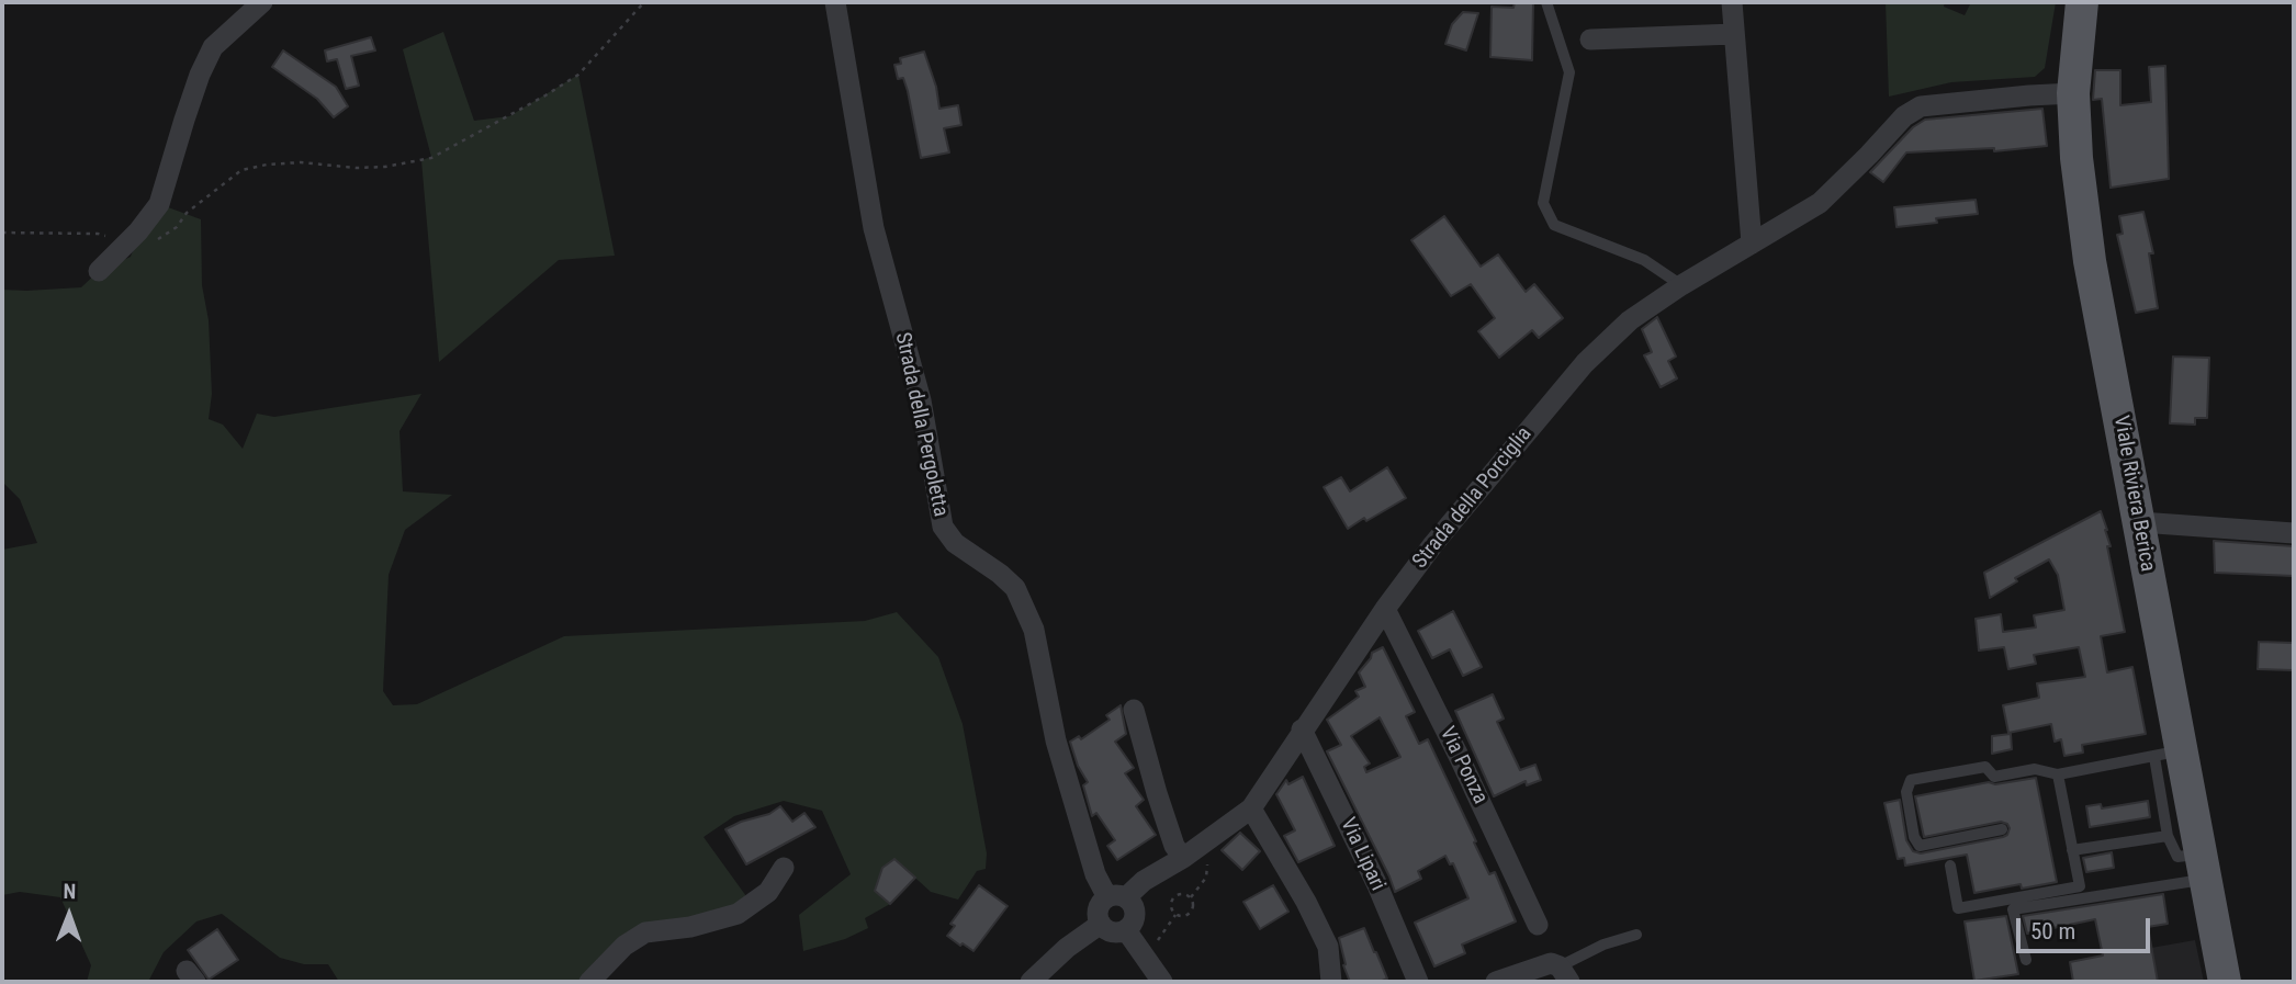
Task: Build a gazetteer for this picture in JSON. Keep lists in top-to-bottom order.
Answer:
{
  "streets": {
    "main road": ["Viale Riviera Berica"],
    "street": [
      "Strada della Pergoletta",
      "Strada della Porciglia",
      "Via Ponza",
      "Via Lipari"
    ]
  },
  "crossings": [
    ["Strada della Pergoletta", "Strada della Porciglia"],
    ["Viale Riviera Berica", "Strada della Porciglia"],
    ["Strada della Porciglia", "Via Ponza"],
    ["Strada della Porciglia", "Via Lipari"]
  ],
  "scale_bar": "50 m",
  "north": "top"
}
